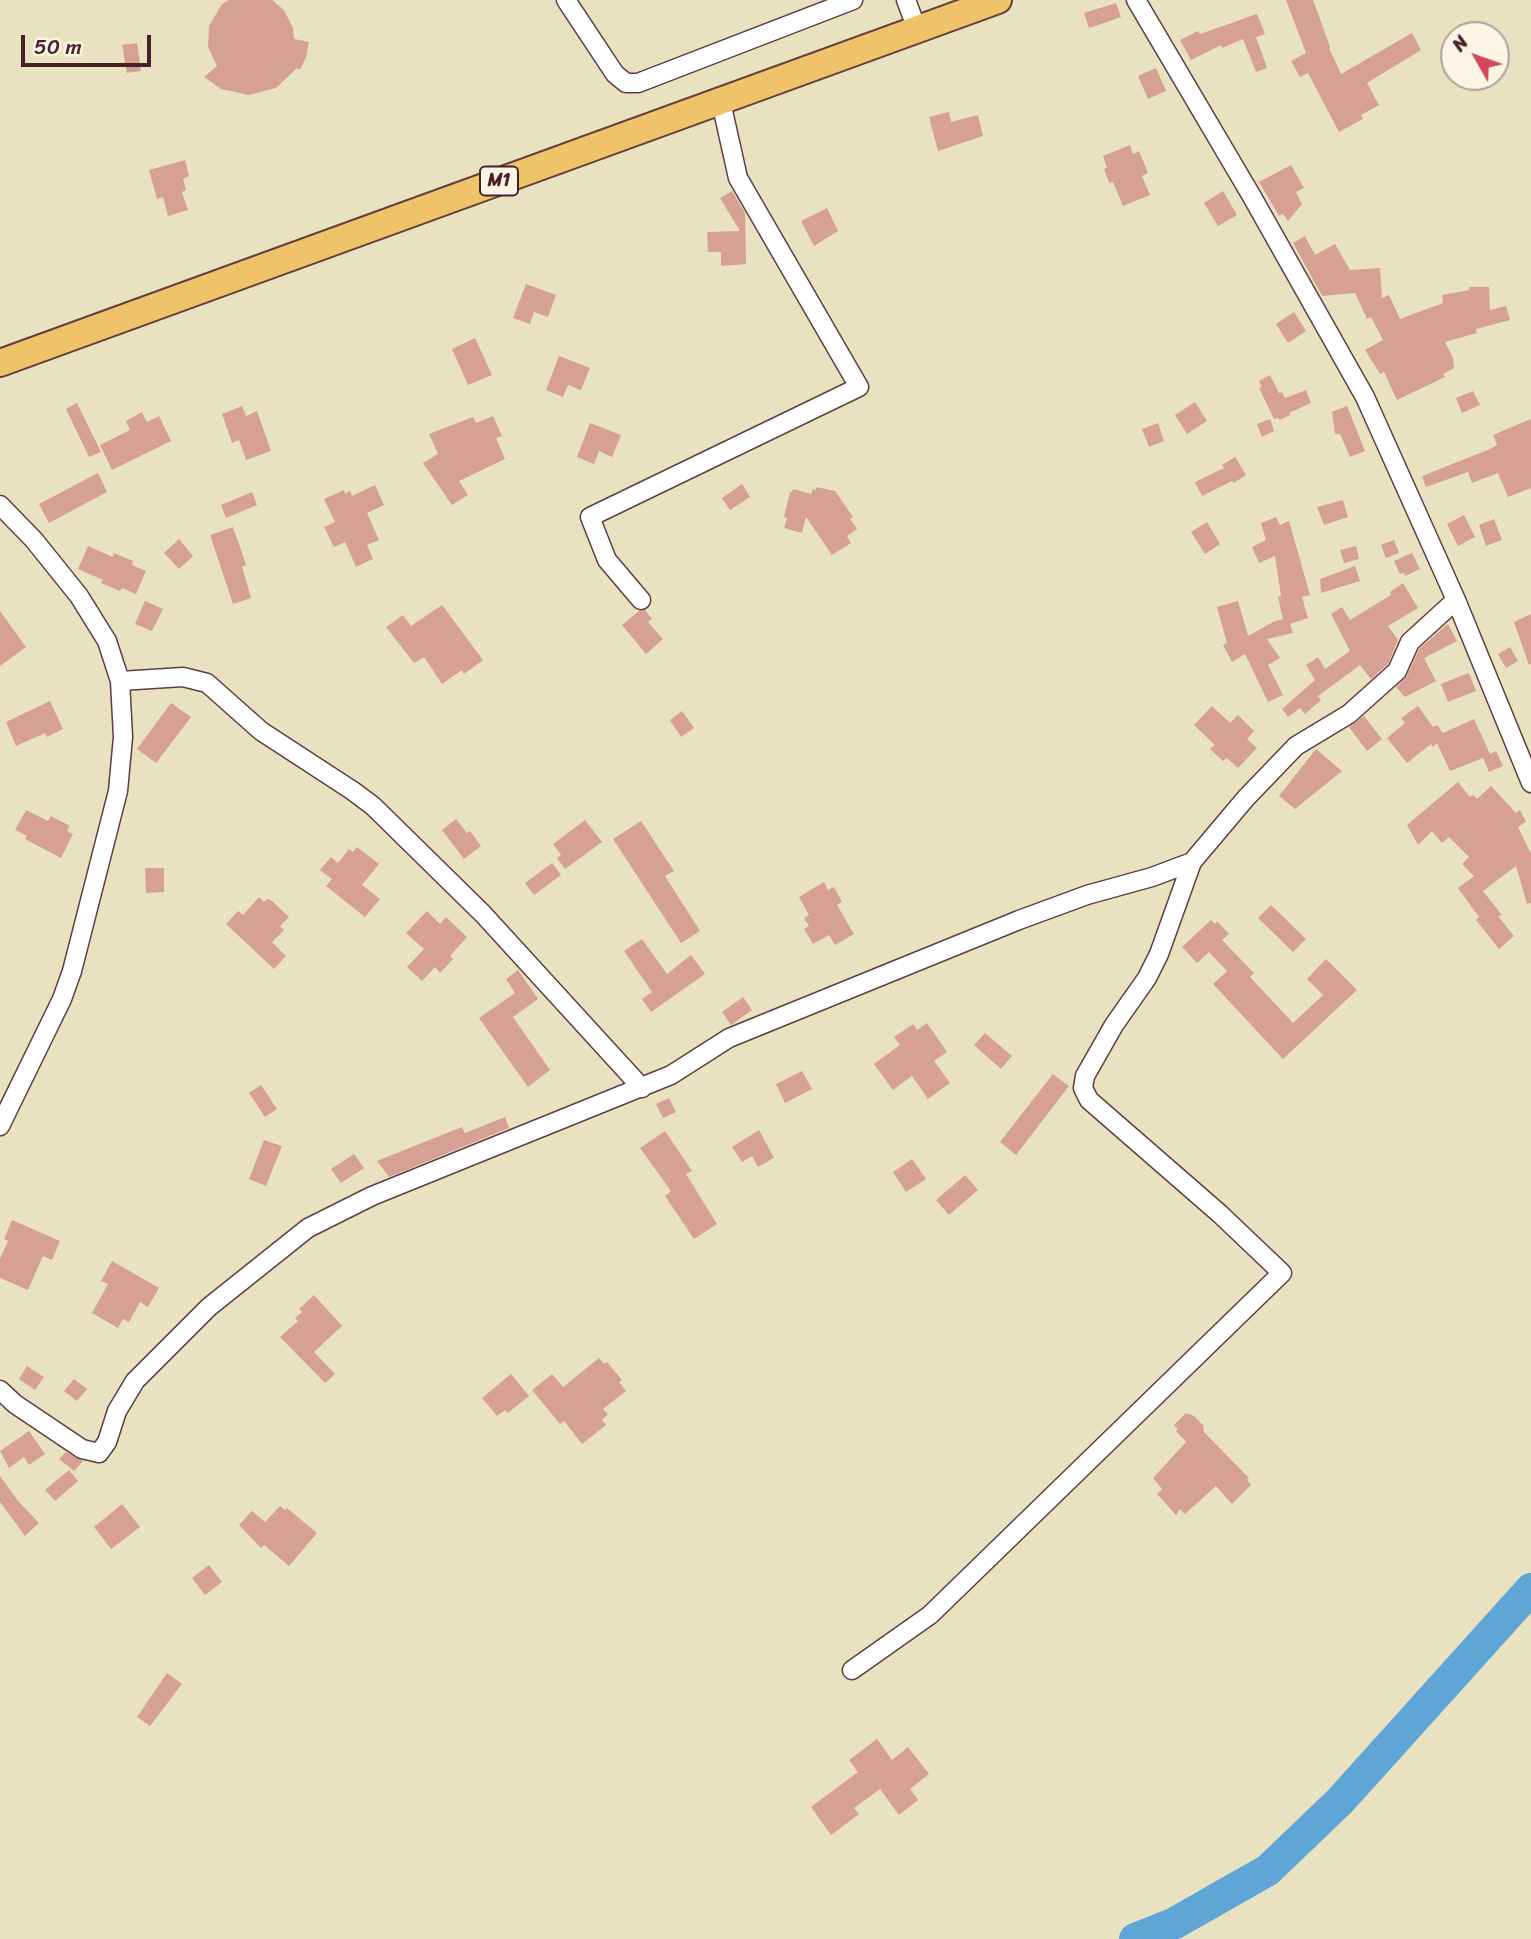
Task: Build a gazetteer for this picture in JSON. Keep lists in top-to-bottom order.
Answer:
{
  "streets": {
    "highway": ["M1"]
  },
  "scale_bar": "50 m",
  "north": "top left"
}
